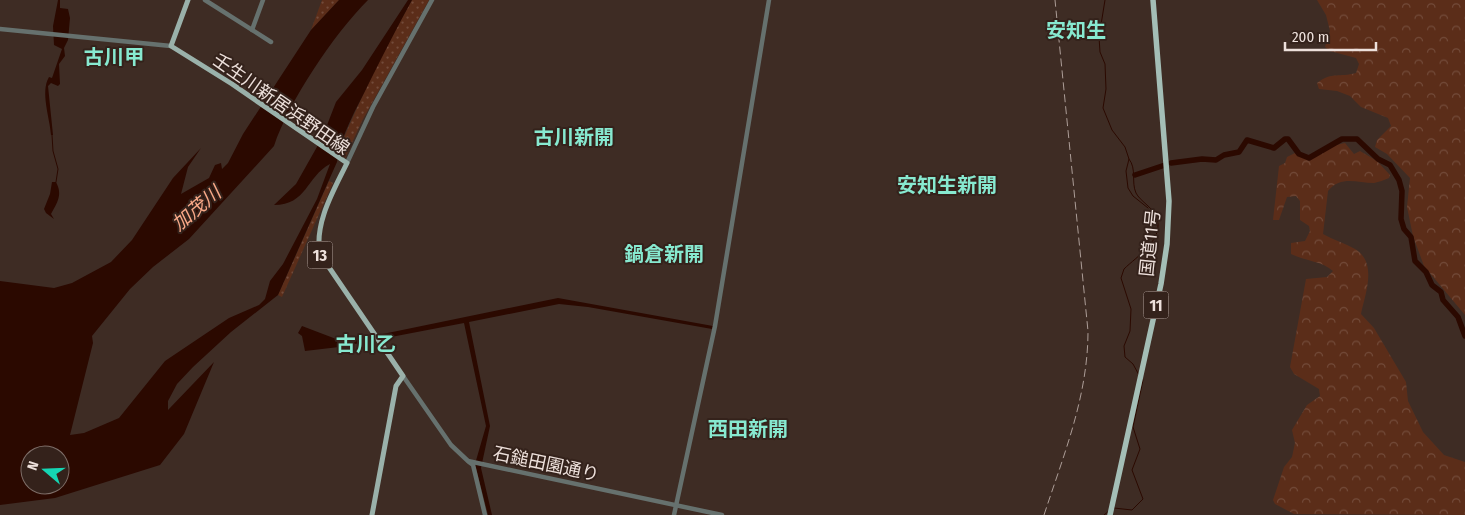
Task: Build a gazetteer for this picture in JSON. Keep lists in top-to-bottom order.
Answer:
{
  "streets": {
    "highway": ["国道11号", "11"],
    "main road": ["壬生川新居浜野田線", "13"],
    "street": ["石鎚田園通り"]
  },
  "crossings": [
    ["壬生川新居浜野田線", "石鎚田園通り"]
  ],
  "districts": [
    "安知生",
    "古川甲",
    "古川新開",
    "安知生新開",
    "鍋倉新開",
    "古川乙",
    "西田新開"
  ],
  "water": ["加茂川"],
  "scale_bar": "200 m",
  "north": "left"
}
